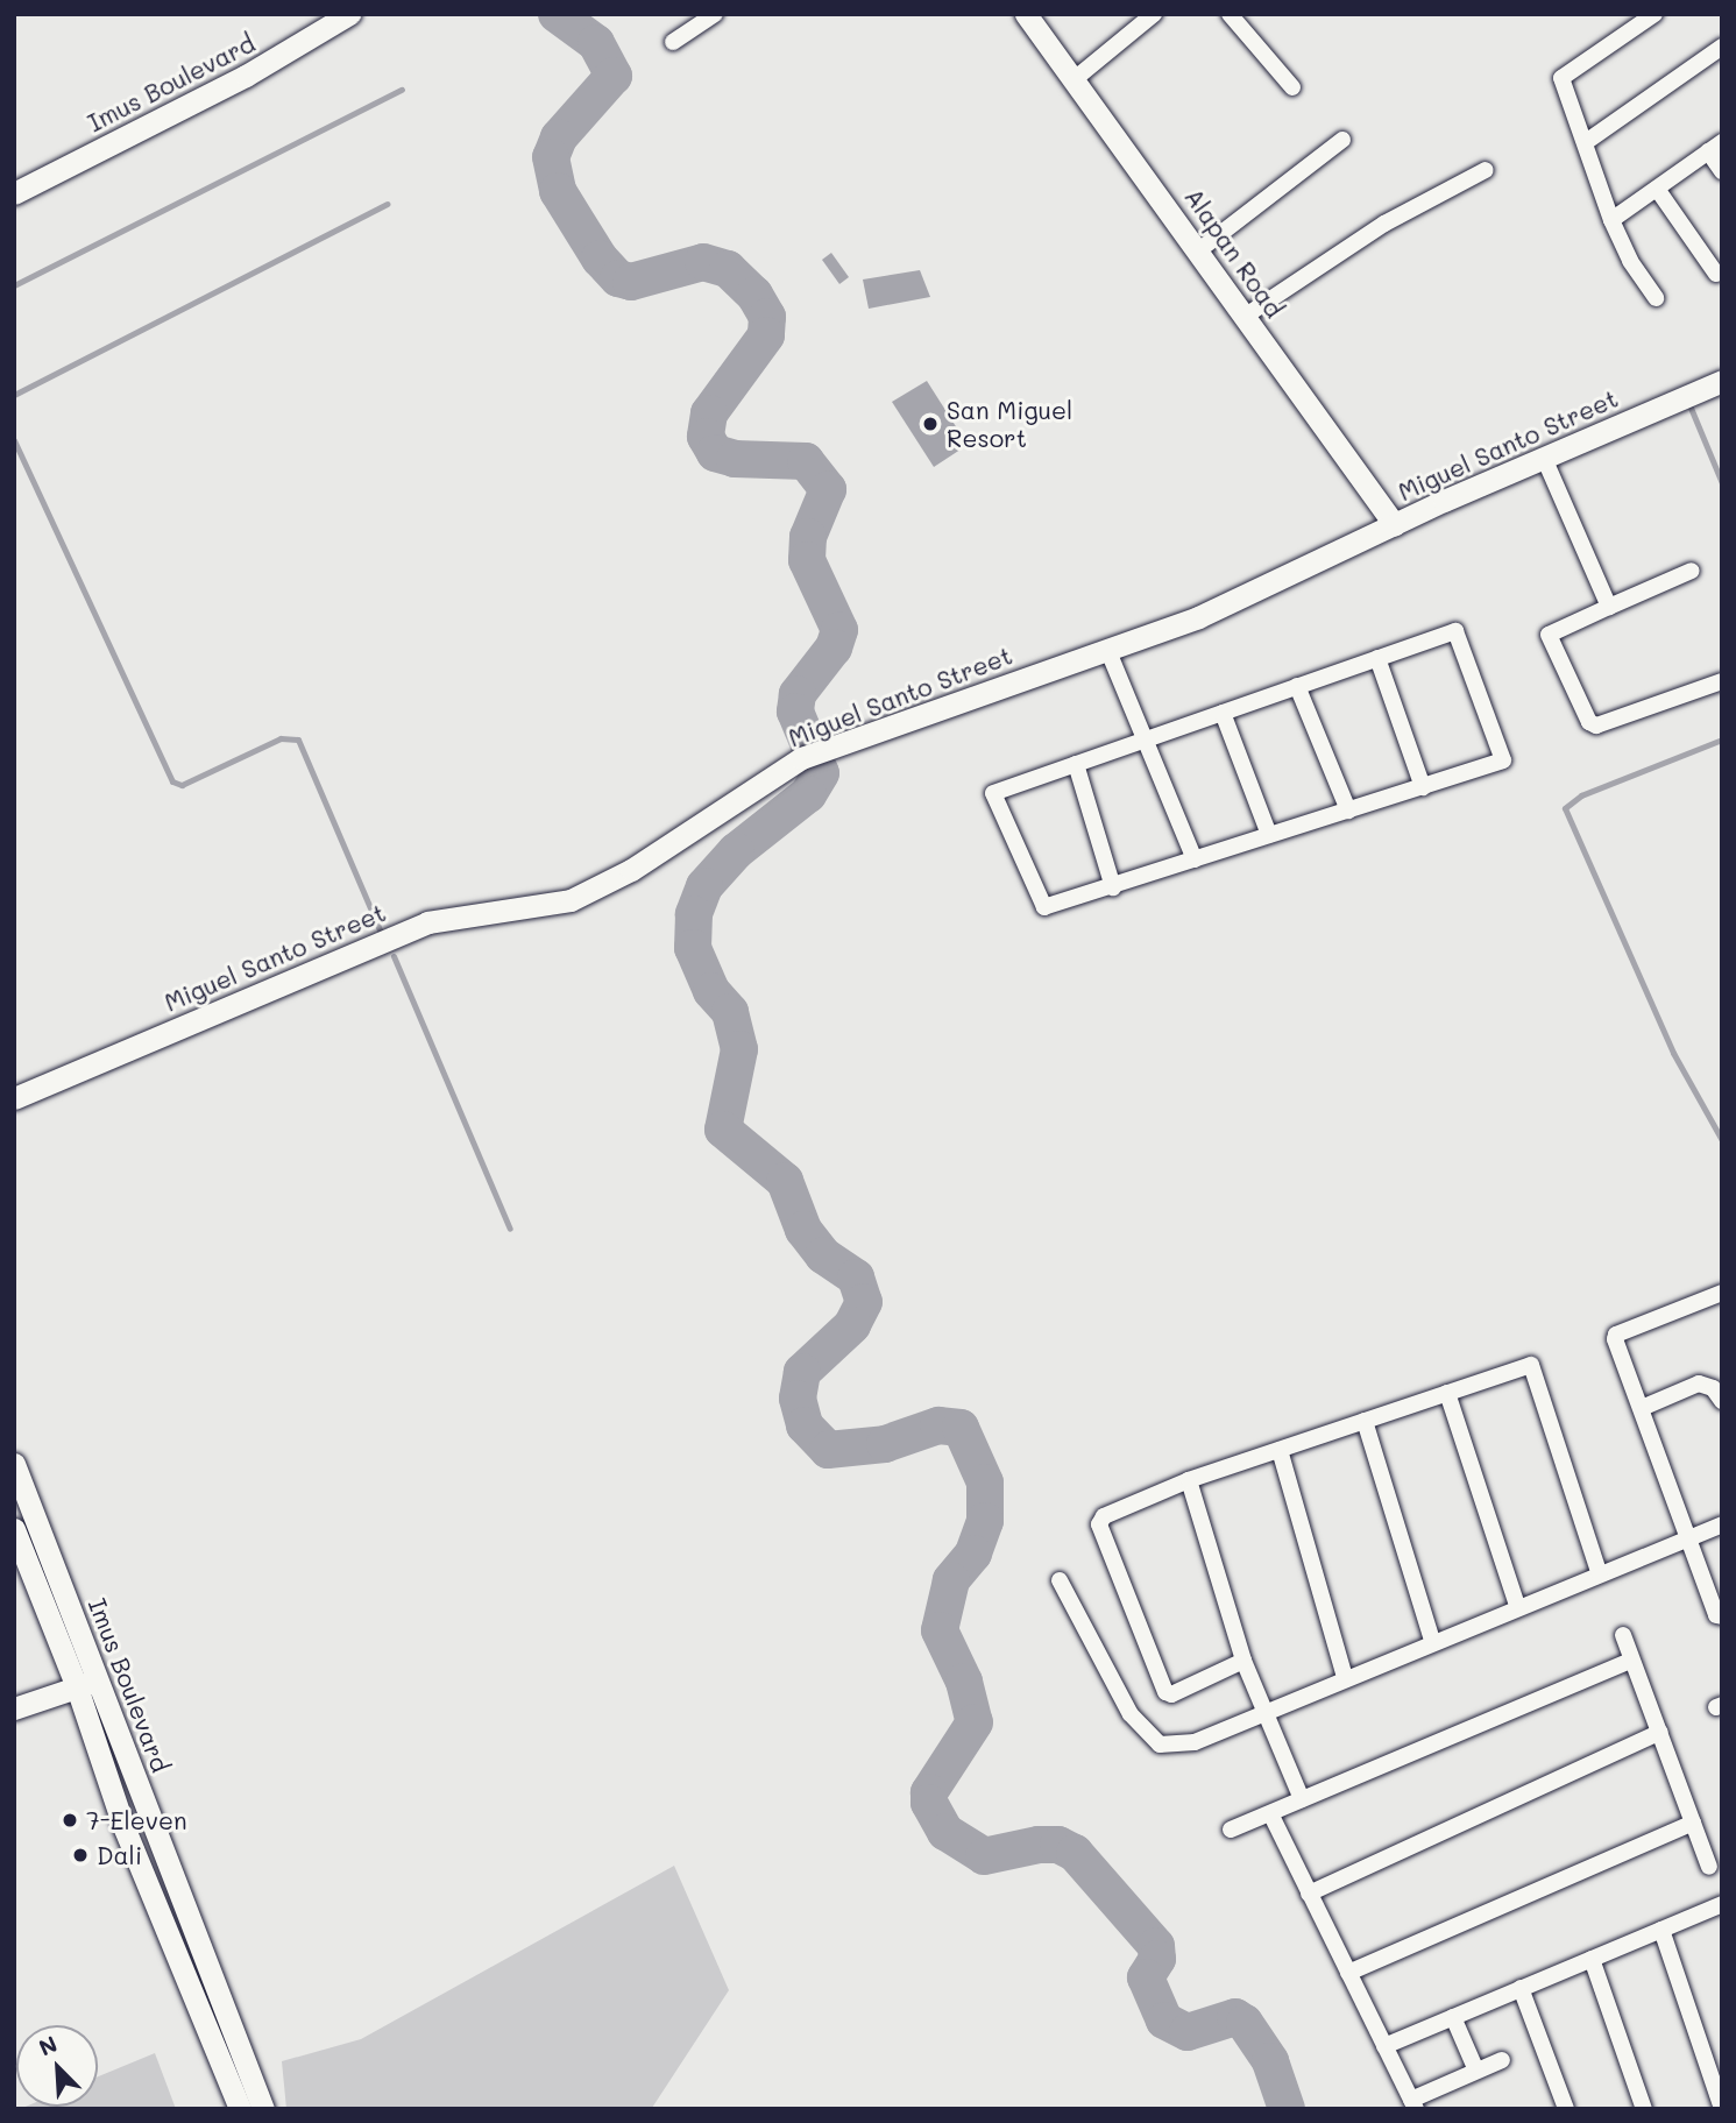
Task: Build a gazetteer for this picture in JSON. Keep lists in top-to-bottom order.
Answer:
{
  "streets": {
    "main road": ["Imus Boulevard", "Alapan Road", "Miguel Santo Street"]
  },
  "crossings": [
    ["Alapan Road", "Miguel Santo Street"]
  ],
  "places": ["San Miguel Resort", "7-Eleven", "Dali"],
  "north": "top left"
}
